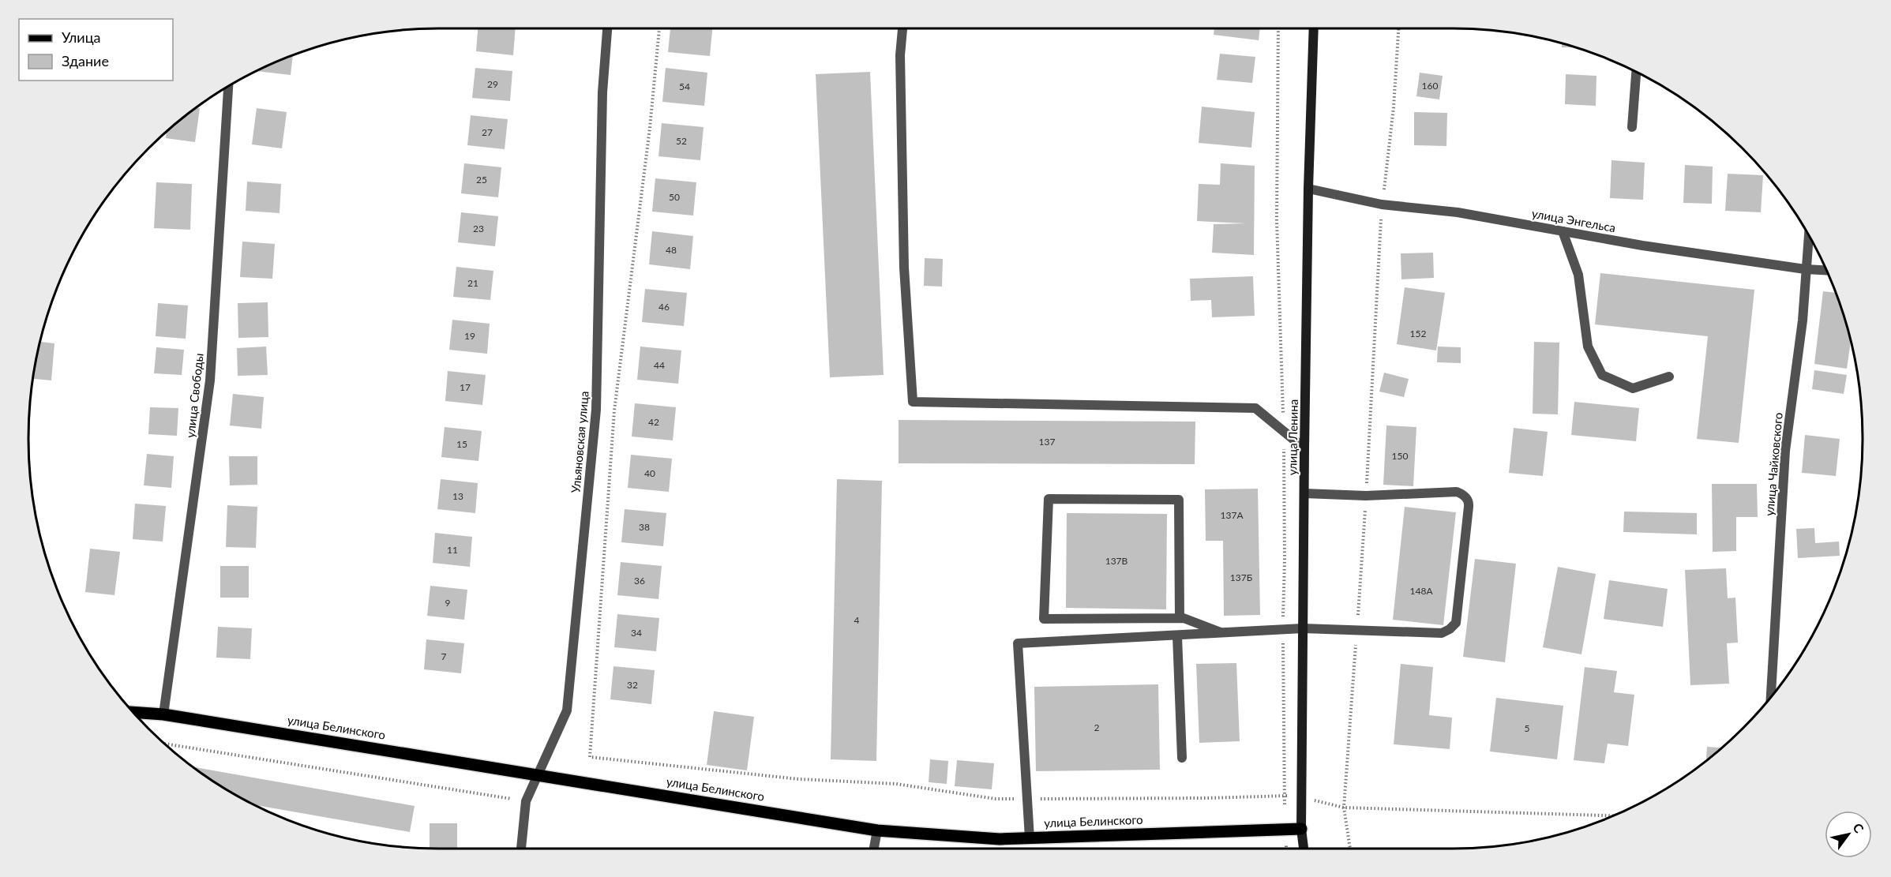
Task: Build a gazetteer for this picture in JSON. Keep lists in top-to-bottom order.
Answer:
{
  "streets": {
    "main road": ["улица Ленина", "улица Белинского"],
    "street": [
      "улица Энгельса",
      "улица Свободы",
      "Ульяновская улица",
      "улица Чайковского"
    ]
  },
  "crossings": [
    ["улица Энгельса", "улица Ленина"],
    ["улица Энгельса", "улица Чайковского"],
    ["улица Свободы", "улица Белинского"],
    ["улица Ленина", "улица Белинского"],
    ["Ульяновская улица", "улица Белинского"]
  ],
  "house_numbers": [
    "29",
    "160",
    "54",
    "27",
    "52",
    "25",
    "50",
    "23",
    "48",
    "21",
    "46",
    "152",
    "19",
    "44",
    "17",
    "42",
    "137",
    "15",
    "150",
    "40",
    "13",
    "137А",
    "38",
    "11",
    "137В",
    "137Б",
    "36",
    "148А",
    "9",
    "4",
    "34",
    "7",
    "32",
    "2",
    "5"
  ],
  "legend": ["Улица", "Здание"],
  "north": "top right"
}
